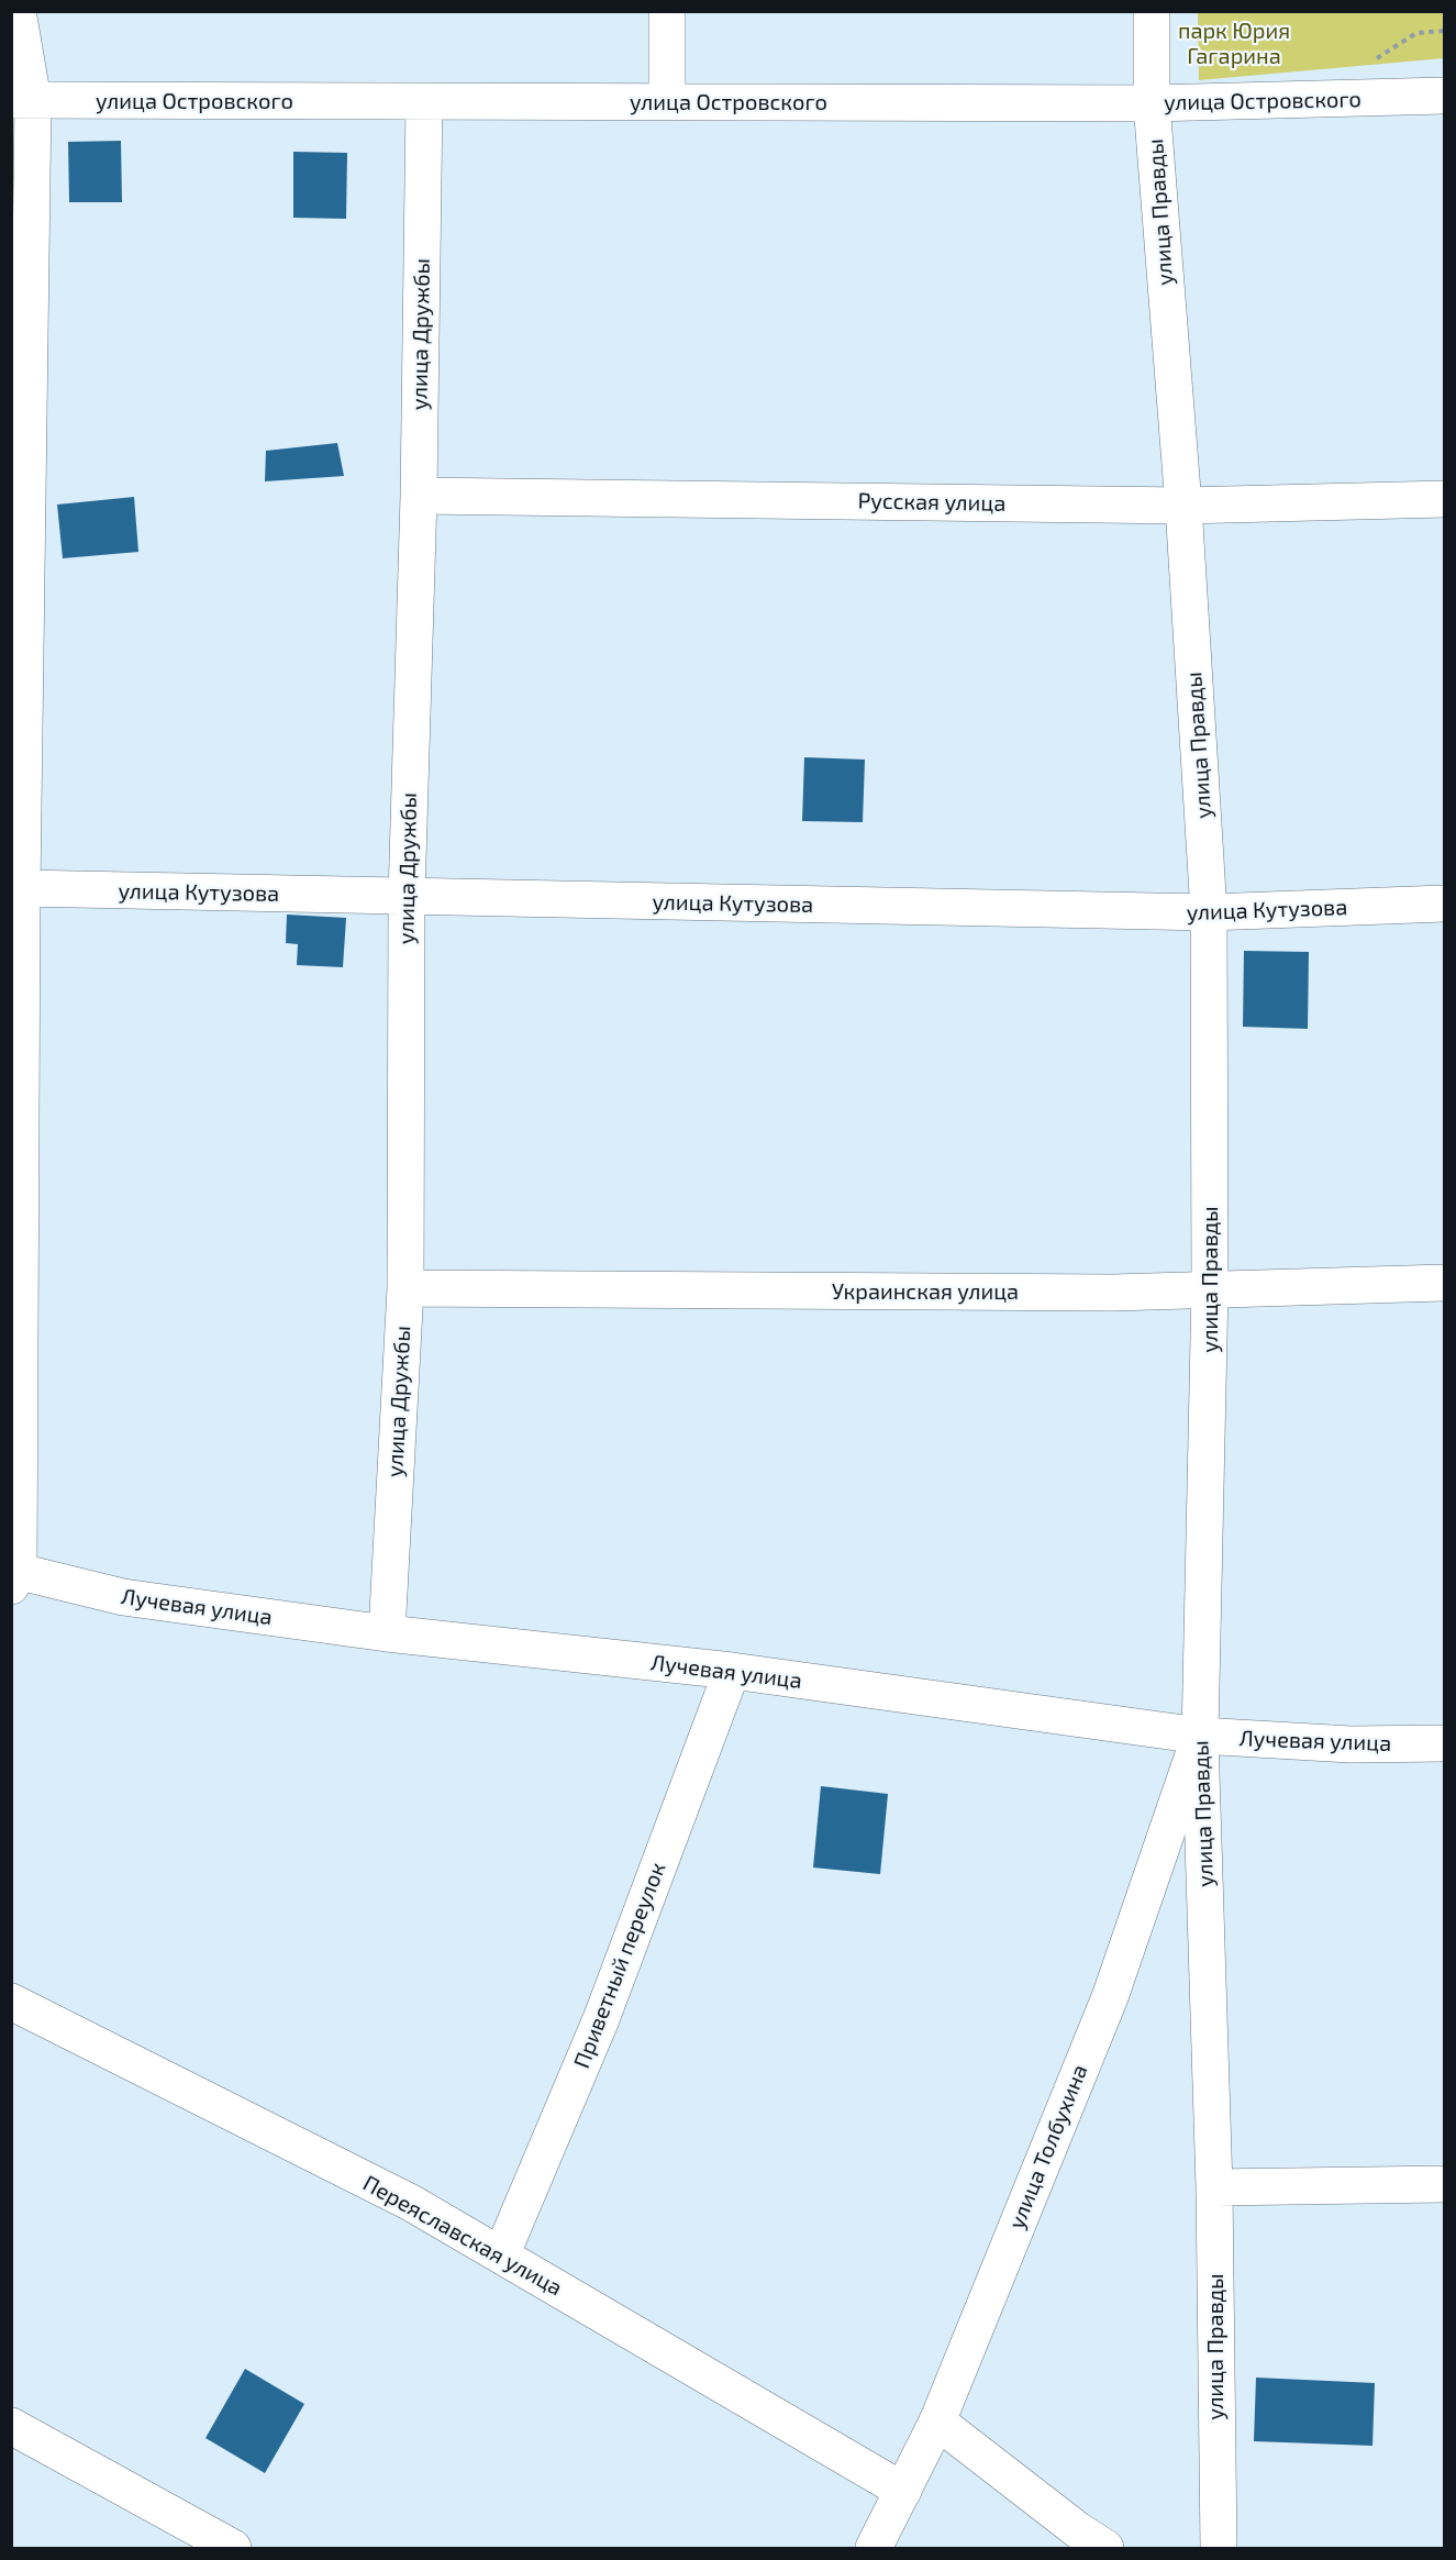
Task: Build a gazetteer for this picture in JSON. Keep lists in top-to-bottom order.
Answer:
{
  "streets": {
    "main road": [
      "улица Островского",
      "улица Правды",
      "улица Дружбы",
      "Русская улица",
      "улица Кутузова",
      "Украинская улица",
      "Лучевая улица",
      "Приветный переулок",
      "улица Толбухина",
      "Переяславская улица"
    ]
  },
  "crossings": [
    ["улица Островского", "улица Правды"],
    ["улица Островского", "улица Дружбы"],
    ["улица Правды", "Русская улица"],
    ["улица Правды", "улица Кутузова"],
    ["улица Правды", "Украинская улица"],
    ["улица Правды", "Лучевая улица"],
    ["улица Правды", "улица Толбухина"],
    ["улица Дружбы", "Русская улица"],
    ["улица Дружбы", "улица Кутузова"],
    ["улица Дружбы", "Украинская улица"],
    ["улица Дружбы", "Лучевая улица"],
    ["Лучевая улица", "Приветный переулок"],
    ["Лучевая улица", "улица Толбухина"],
    ["Приветный переулок", "Переяславская улица"],
    ["улица Толбухина", "Переяславская улица"]
  ],
  "parks": ["парк Юрия Гагарина"]
}
